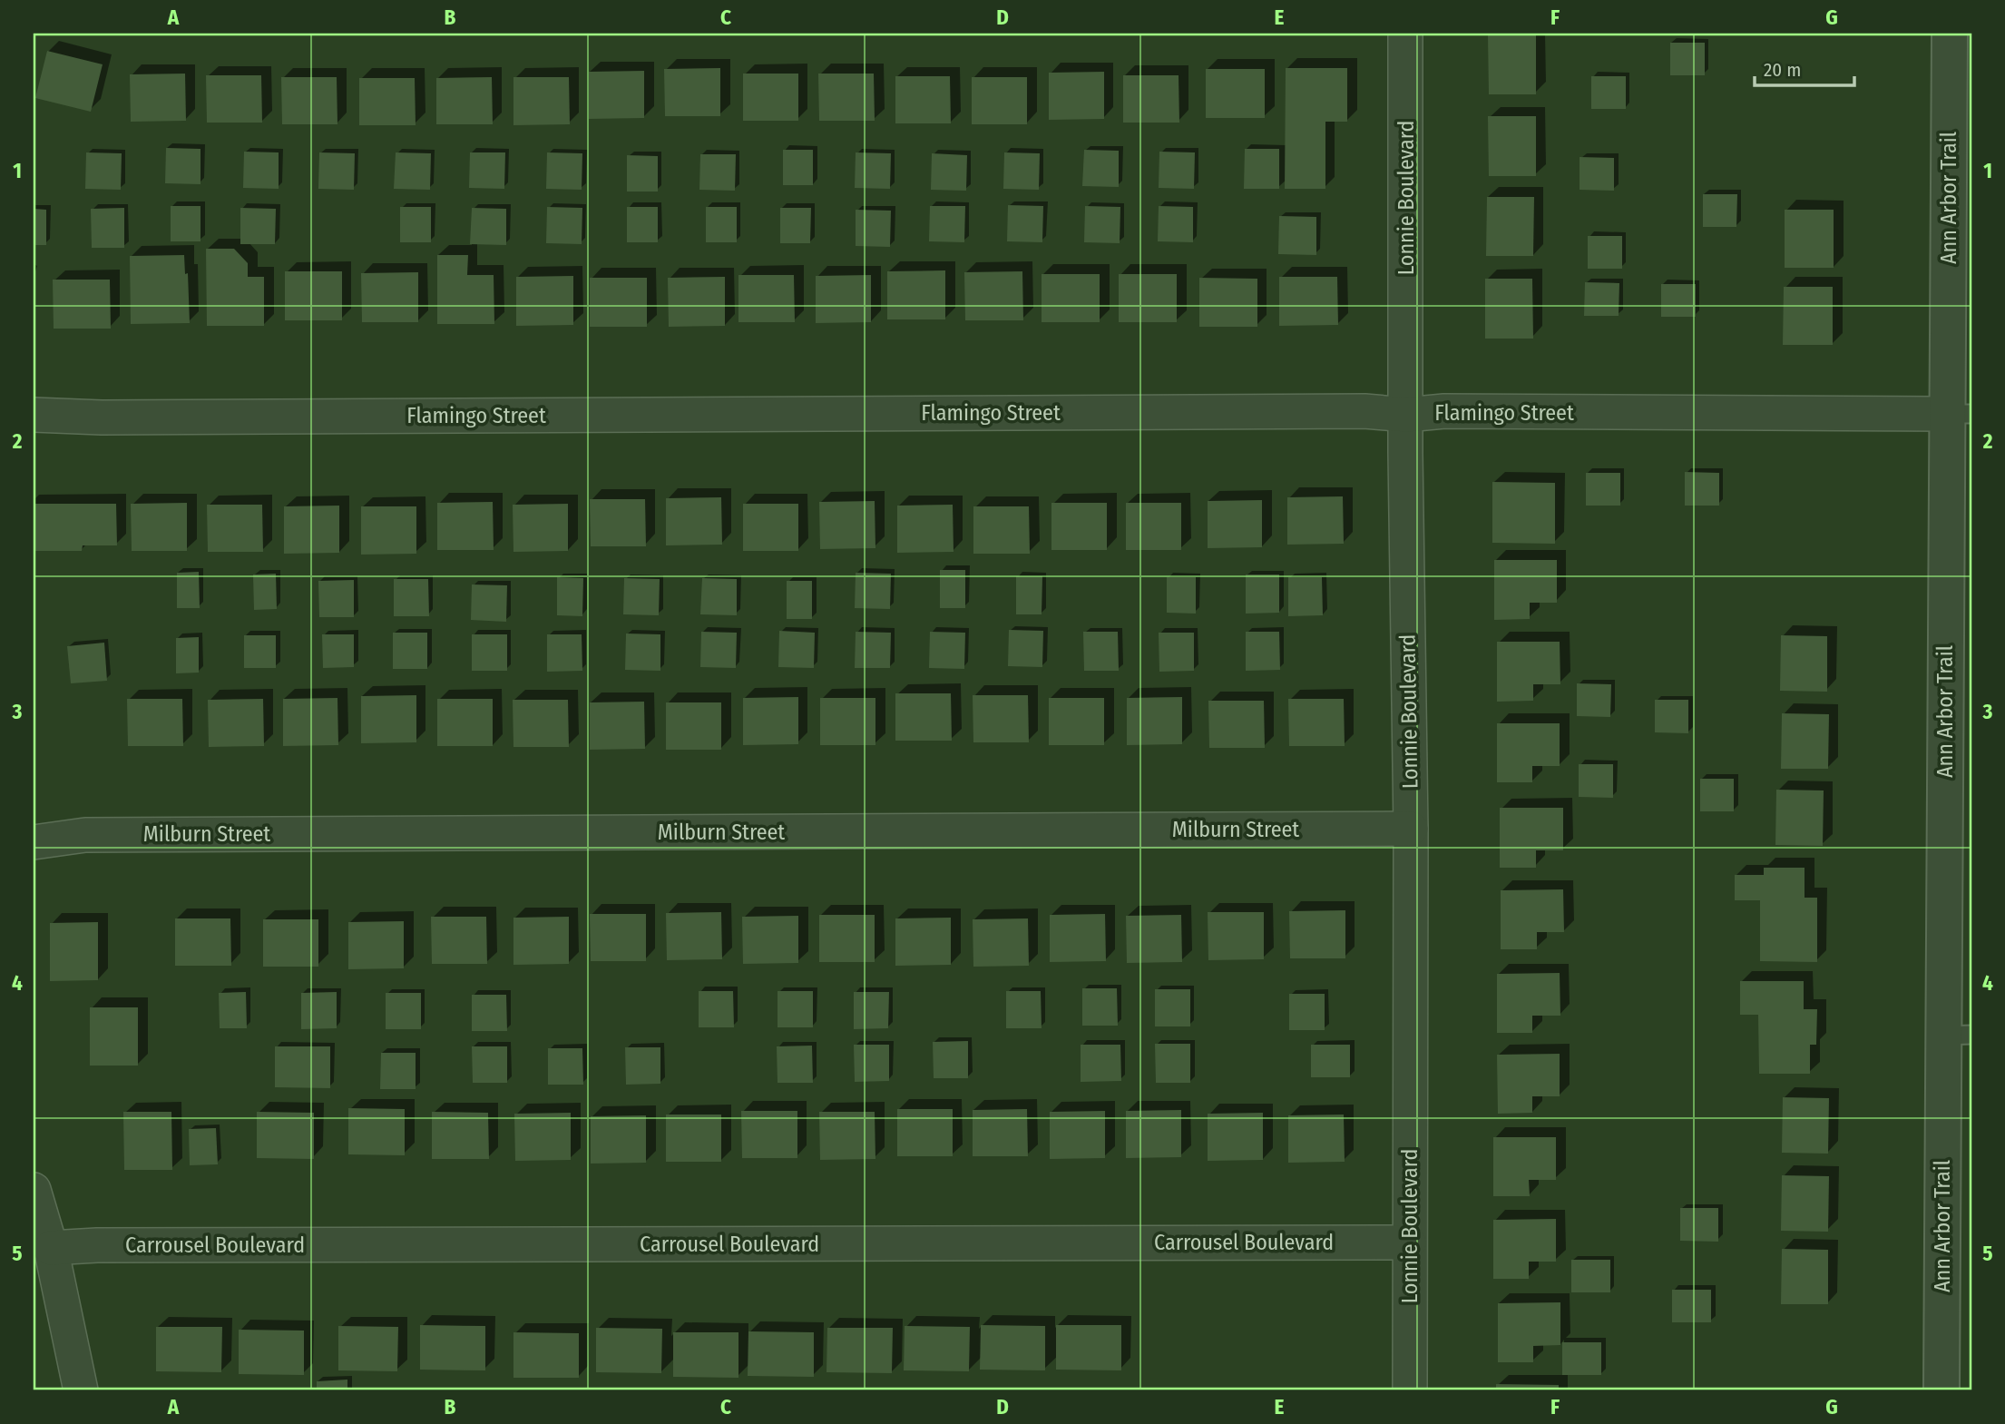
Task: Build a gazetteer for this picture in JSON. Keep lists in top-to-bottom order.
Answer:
{
  "streets": {
    "street": [
      "Lonnie Boulevard",
      "Ann Arbor Trail",
      "Flamingo Street",
      "Milburn Street",
      "Carrousel Boulevard"
    ]
  },
  "crossings": [
    ["Lonnie Boulevard", "Flamingo Street"],
    ["Lonnie Boulevard", "Milburn Street"],
    ["Lonnie Boulevard", "Carrousel Boulevard"],
    ["Ann Arbor Trail", "Flamingo Street"]
  ],
  "scale_bar": "20 m",
  "grid": {
    "columns": [
      "A",
      "B",
      "C",
      "D",
      "E",
      "F",
      "G"
    ],
    "rows": [
      "1",
      "2",
      "3",
      "4",
      "5"
    ]
  }
}
